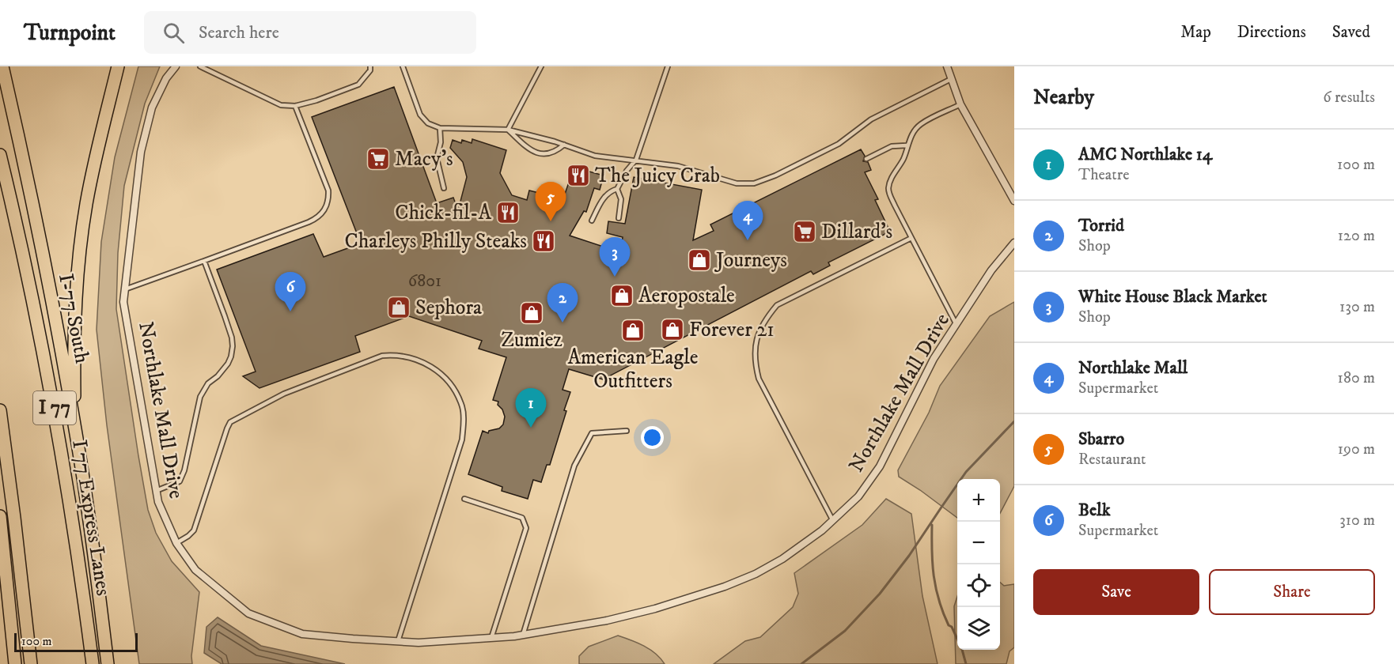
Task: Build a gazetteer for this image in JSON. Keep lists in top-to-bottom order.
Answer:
{
  "streets": {
    "highway": ["I-77 South", "I 77", "I 77 Express Lanes"],
    "street": ["Northlake Mall Drive"]
  },
  "places": {
    "supermarket": ["Macy's", "Dillard's"],
    "restaurant": ["The Juicy Crab", "Chick-fil-A", "Charleys Philly Steaks"],
    "shop": [
      "Journeys",
      "Aeropostale",
      "Sephora",
      "Zumiez",
      "Forever 21",
      "American Eagle Outfitters"
    ]
  },
  "house_numbers": ["6801"],
  "scale_bar": "100 m",
  "page": {
    "header": "Turnpoint",
    "search": "Search here",
    "nav": ["Map", "Directions", "Saved"],
    "heading": ["Nearby", "6 results"],
    "list": [
      {
        "mark": "1",
        "name": "AMC Northlake 14",
        "note": "Theatre",
        "value": "100 m"
      },
      {
        "mark": "2",
        "name": "Torrid",
        "note": "Shop",
        "value": "120 m"
      },
      {
        "mark": "3",
        "name": "White House Black Market",
        "note": "Shop",
        "value": "130 m"
      },
      {
        "mark": "4",
        "name": "Northlake Mall",
        "note": "Supermarket",
        "value": "180 m"
      },
      {
        "mark": "5",
        "name": "Sbarro",
        "note": "Restaurant",
        "value": "190 m"
      },
      {
        "mark": "6",
        "name": "Belk",
        "note": "Supermarket",
        "value": "310 m"
      }
    ],
    "pins": [
      "5",
      "4",
      "3",
      "6",
      "2",
      "1"
    ],
    "map_buttons": ["+", "−"],
    "buttons": ["Save", "Share"],
    "scale": "100 m"
  }
}
